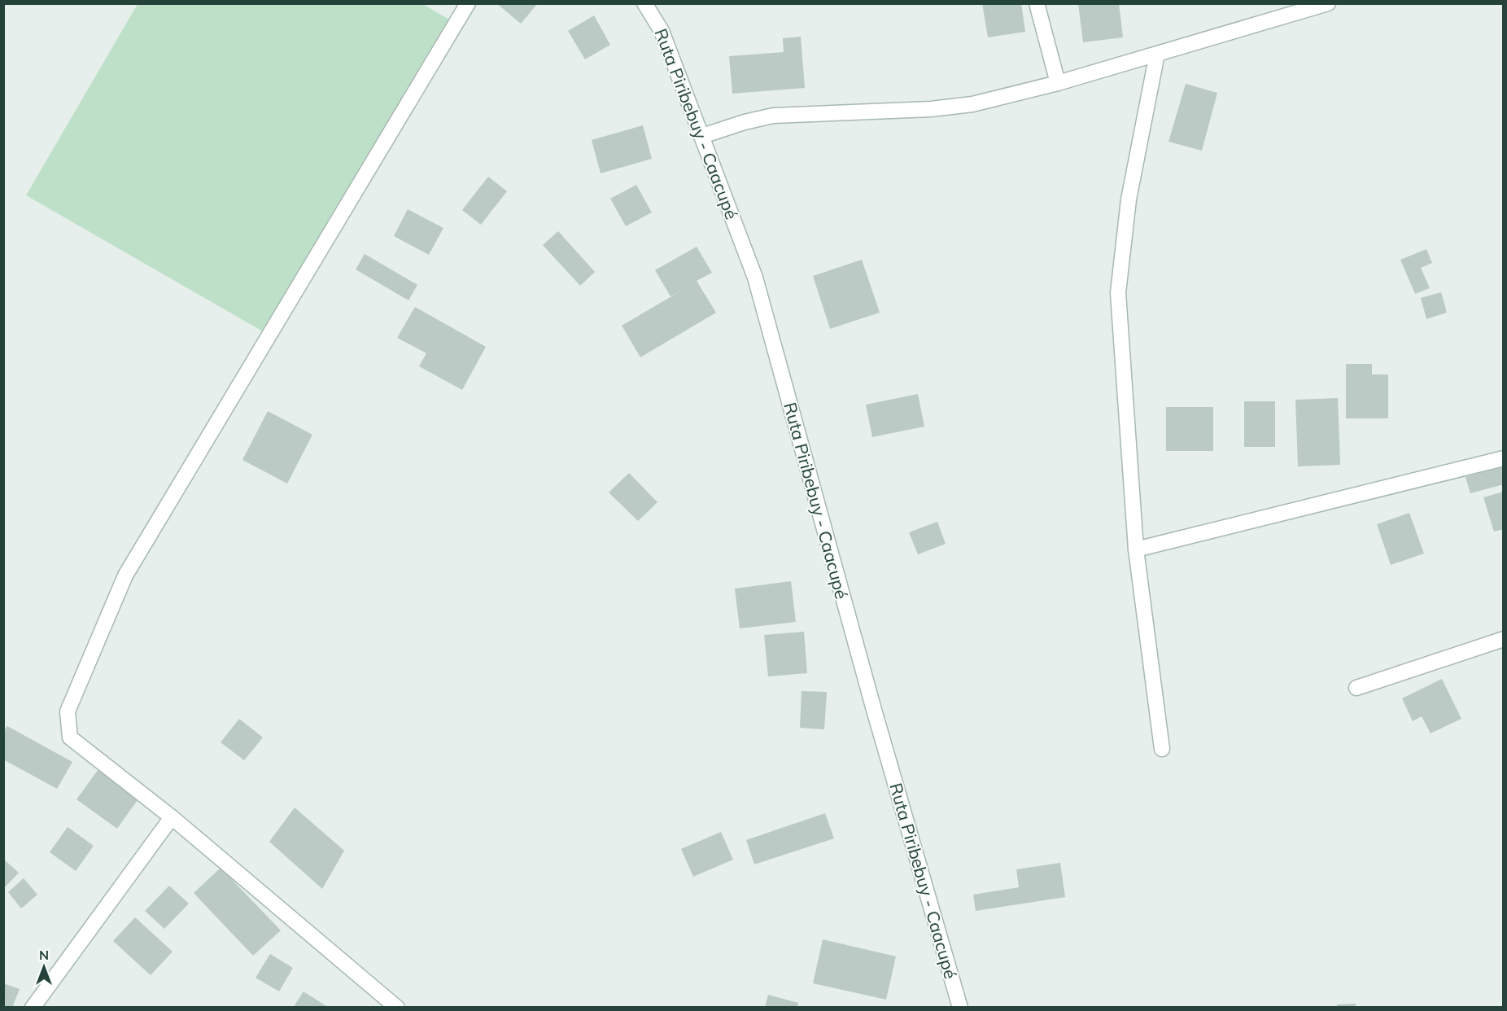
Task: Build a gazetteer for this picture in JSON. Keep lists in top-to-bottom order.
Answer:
{
  "streets": {
    "street": ["Ruta Piribebuy - Caacupé"]
  },
  "north": "top"
}
